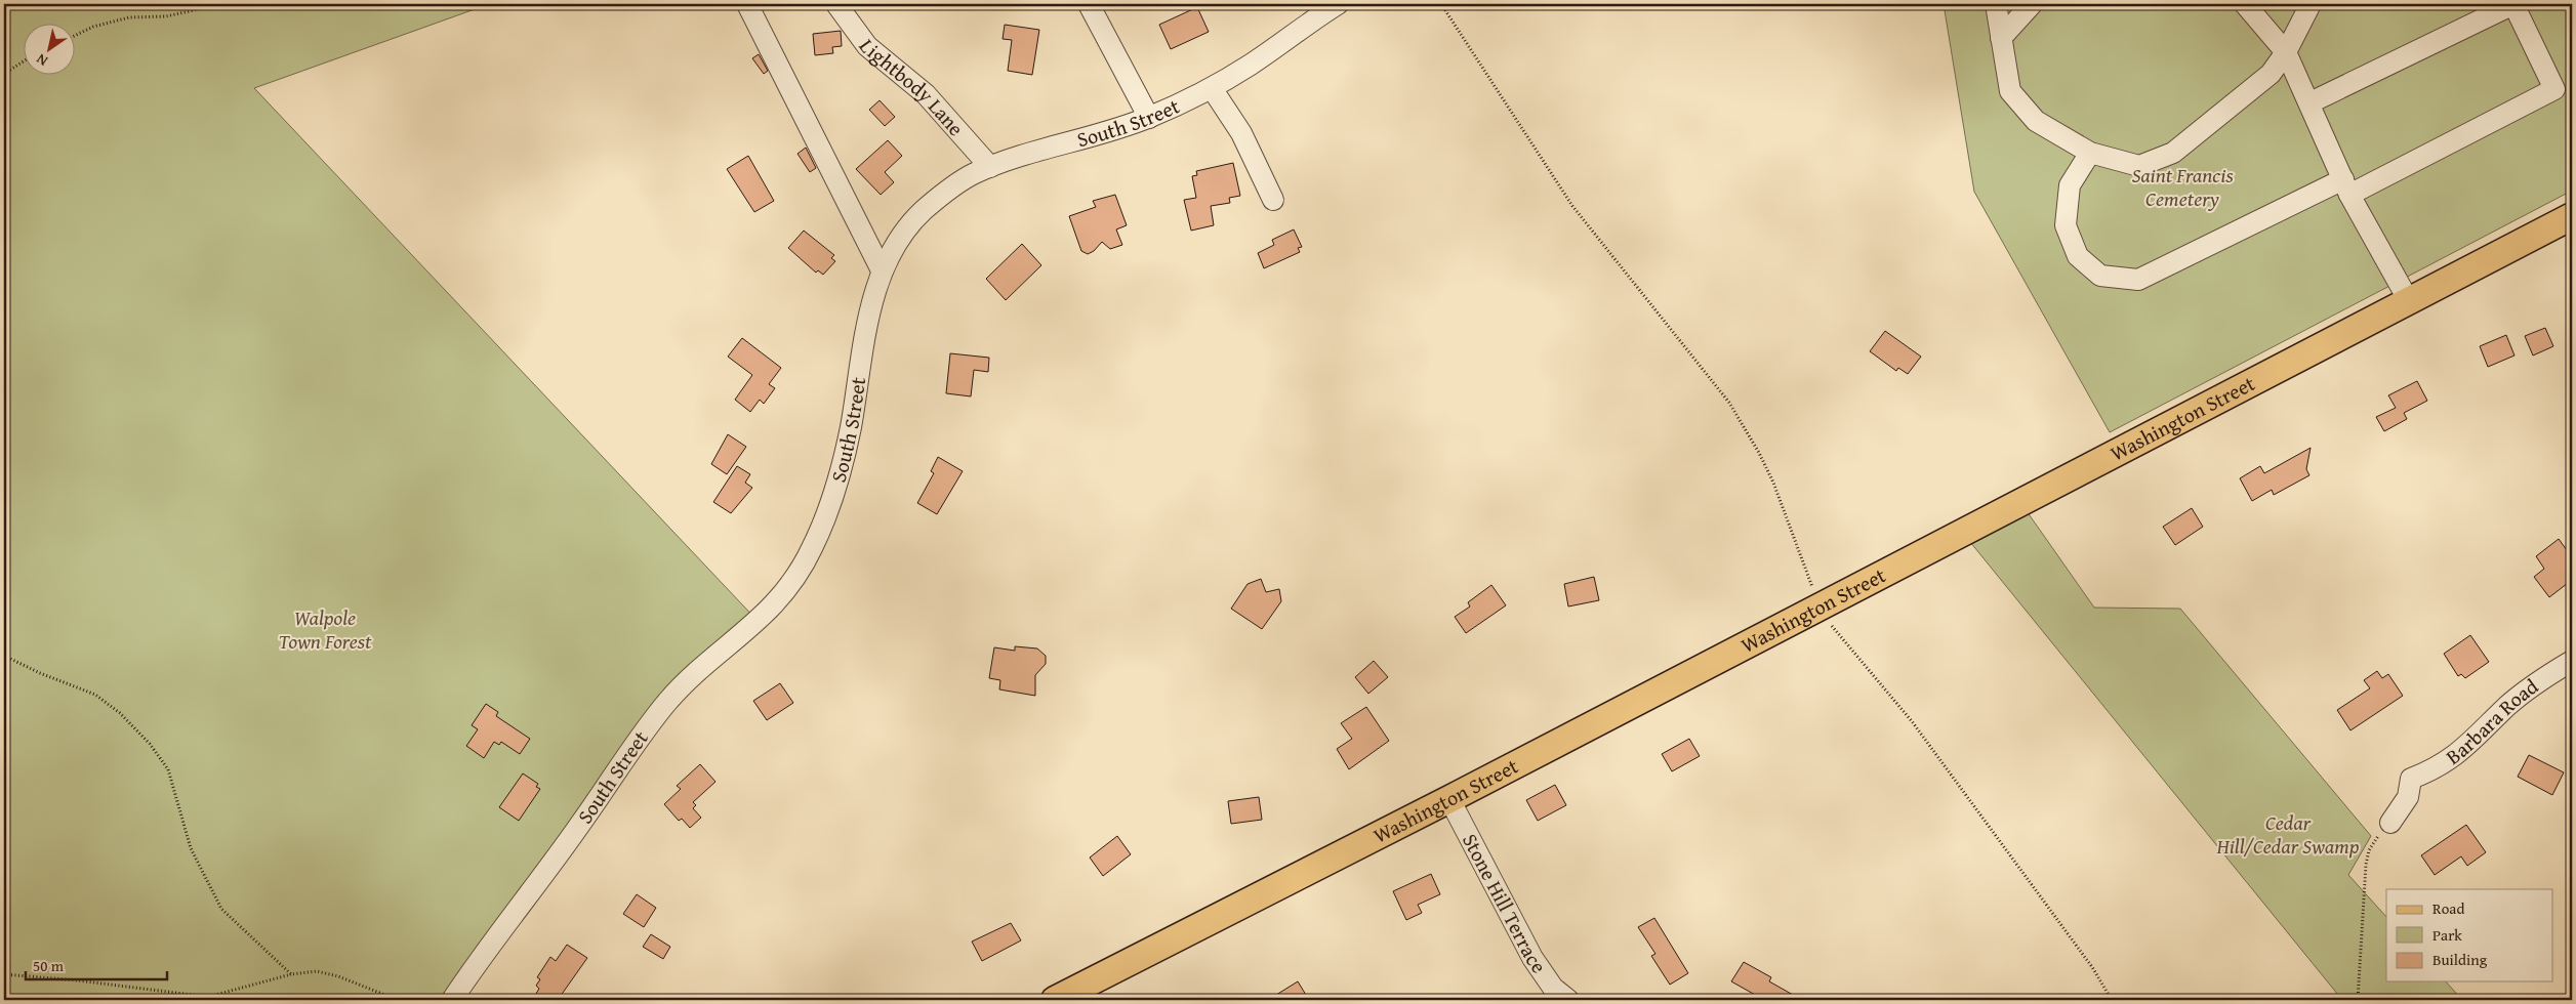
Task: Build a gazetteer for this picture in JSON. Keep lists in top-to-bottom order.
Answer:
{
  "streets": {
    "main road": ["Washington Street"],
    "street": [
      "Lightbody Lane",
      "South Street",
      "Barbara Road",
      "Stone Hill Terrace"
    ]
  },
  "crossings": [
    ["Lightbody Lane", "South Street"],
    ["Washington Street", "Stone Hill Terrace"]
  ],
  "parks": ["Saint Francis Cemetery", "Walpole Town Forest", "Cedar Hill/Cedar Swamp"],
  "legend": ["Road", "Park", "Building"],
  "scale_bar": "50 m",
  "north": "bottom left"
}
